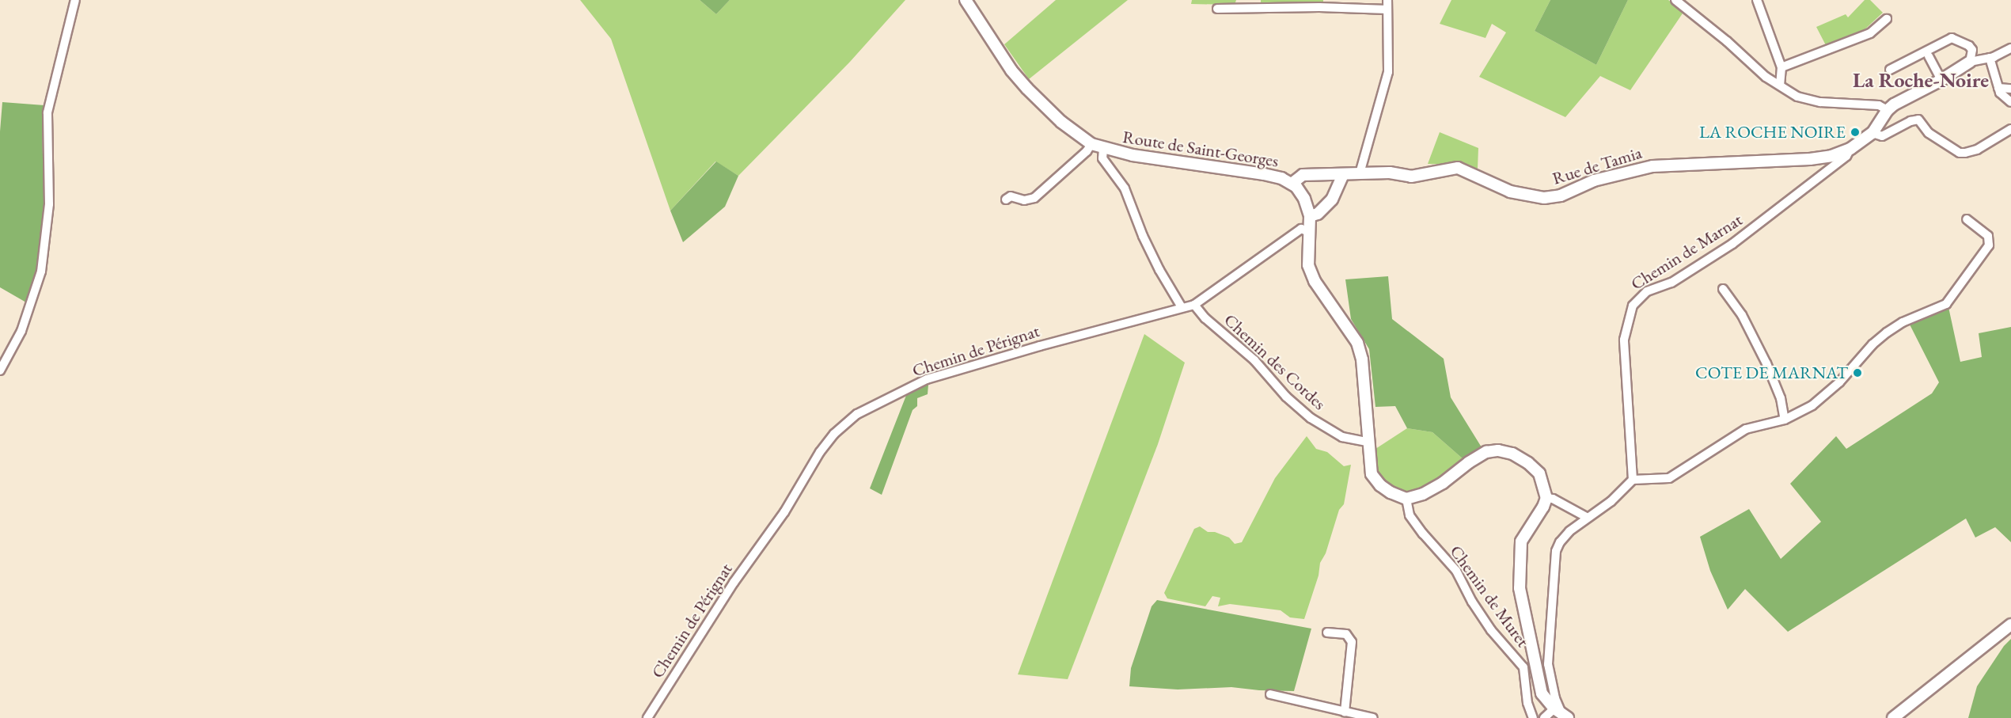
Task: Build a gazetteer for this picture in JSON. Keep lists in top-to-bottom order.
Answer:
{
  "streets": {
    "street": [
      "Route de Saint-Georges",
      "Rue de Tamia",
      "Chemin de Marnat",
      "Chemin de Pérignat",
      "Chemin des Cordes",
      "Chemin de Muret"
    ]
  },
  "crossings": [
    ["Route de Saint-Georges", "Rue de Tamia"],
    ["Rue de Tamia", "Chemin de Marnat"],
    ["Chemin de Pérignat", "Chemin des Cordes"]
  ],
  "districts": ["La Roche-Noire"],
  "places": ["LA ROCHE NOIRE", "COTE DE MARNAT"]
}
